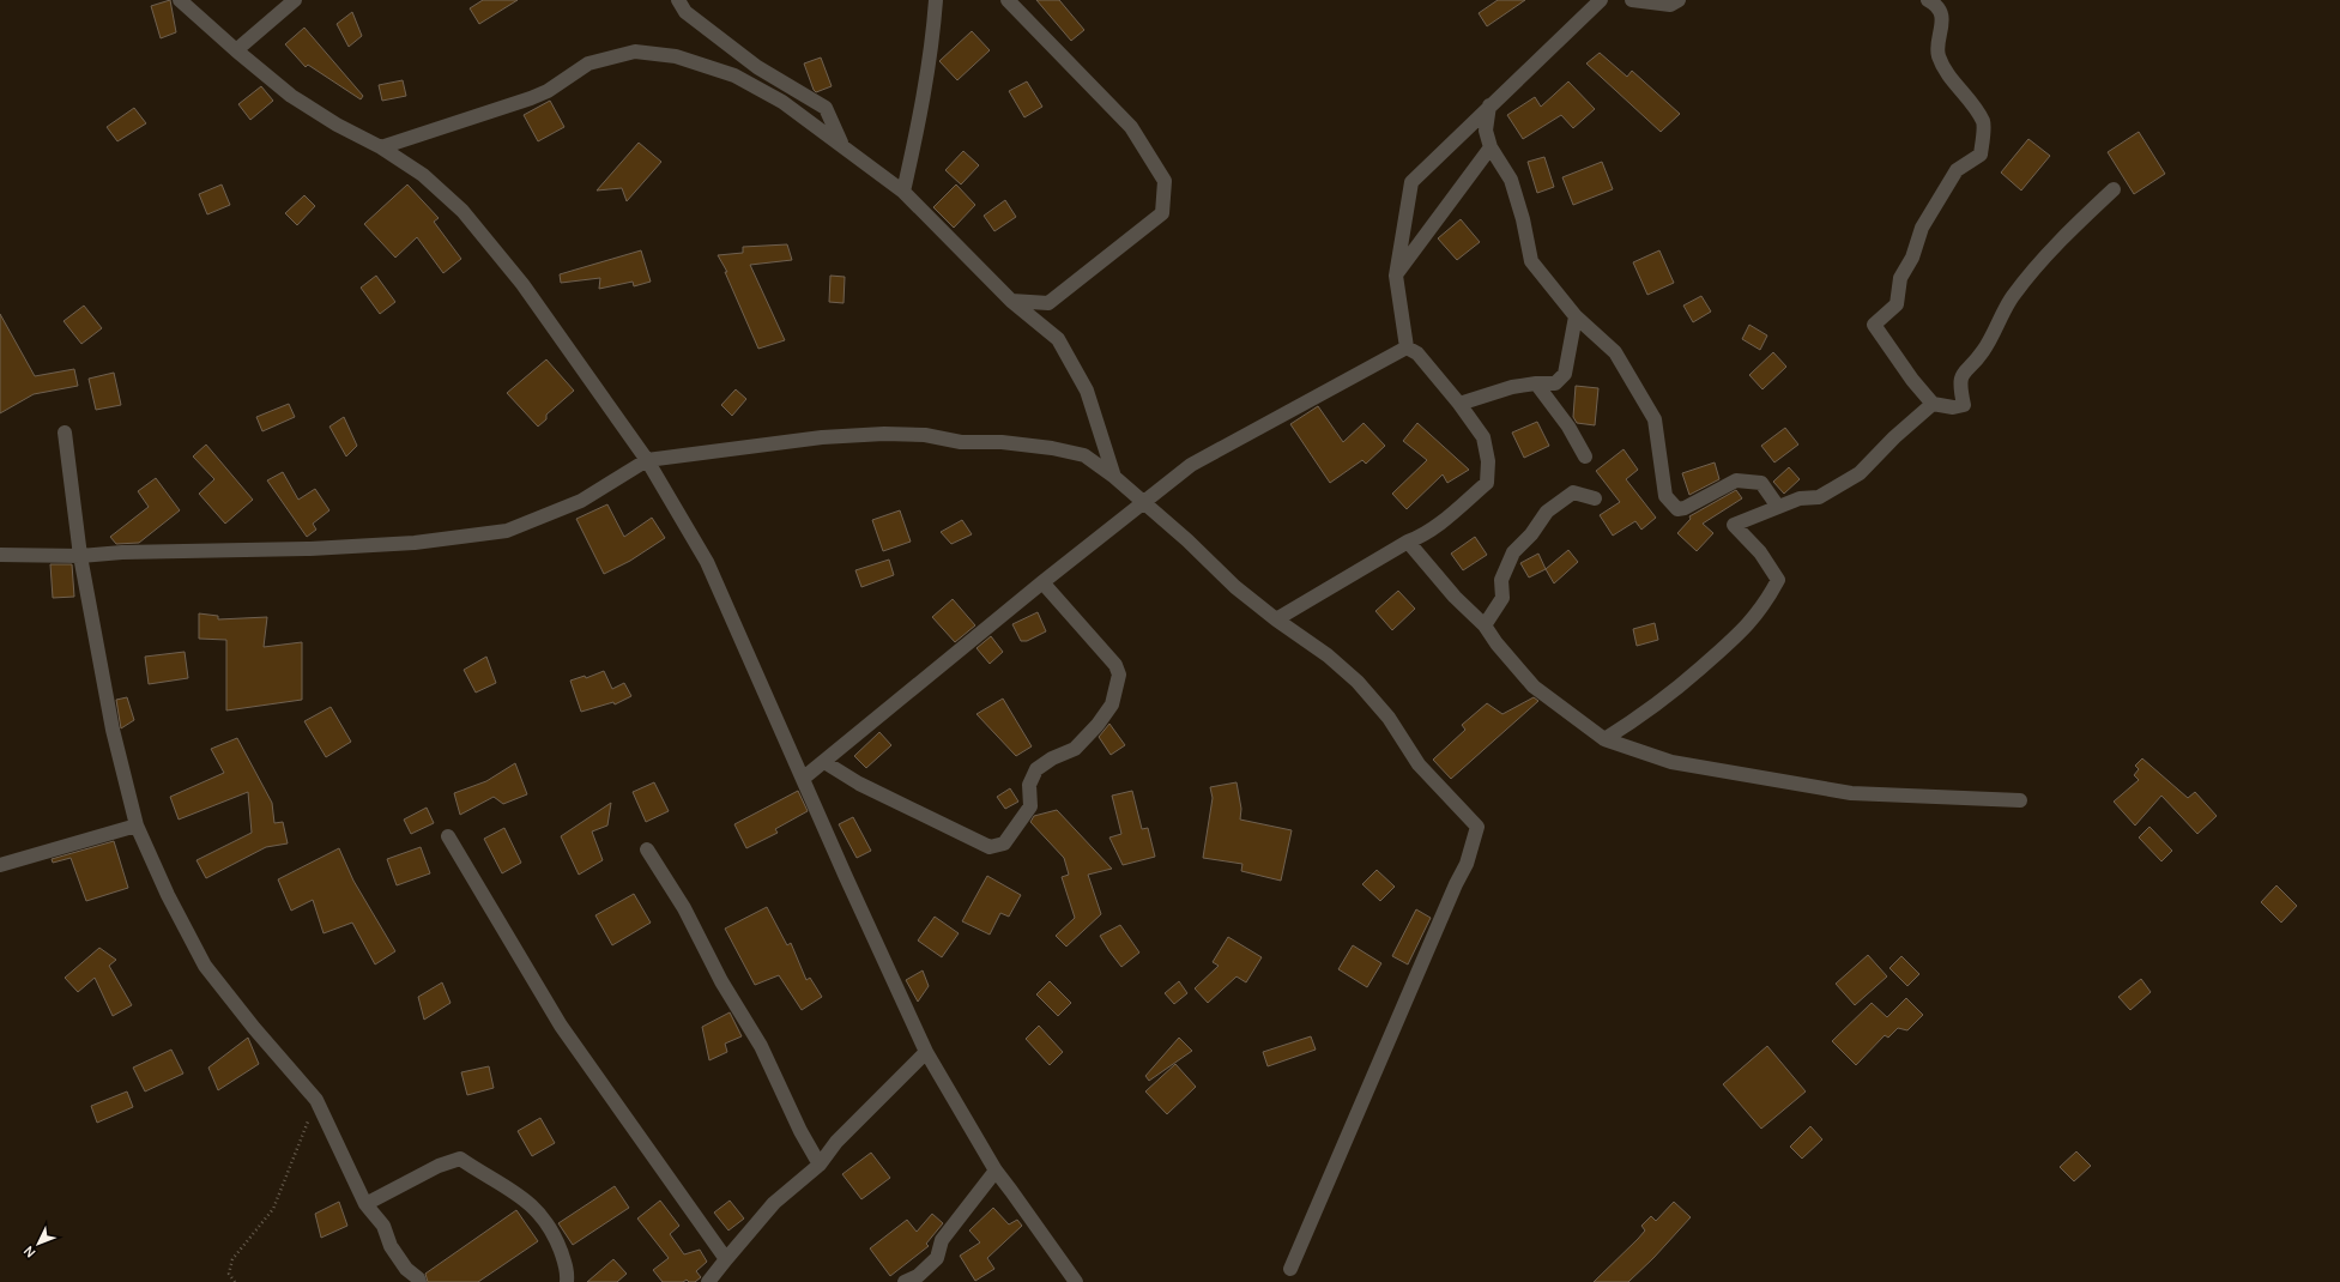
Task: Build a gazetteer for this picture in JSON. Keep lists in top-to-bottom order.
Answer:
{
  "north": "bottom left"
}
